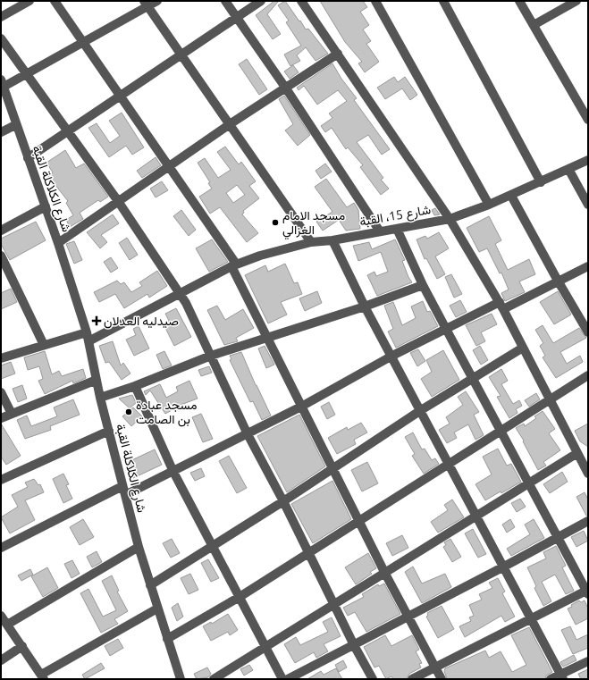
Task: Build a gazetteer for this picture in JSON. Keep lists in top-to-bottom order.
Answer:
{
  "streets": {
    "street": ["شارع الكلاكلة القبة", "شارع 15، القبة"]
  },
  "crossings": [
    ["شارع الكلاكلة القبة", "شارع 15، القبة"]
  ],
  "places": {
    "other": ["مسجد الامام الغزالي", "مسجد عبادة بن الصامت"],
    "health": ["صيدليه العدلان"]
  }
}
